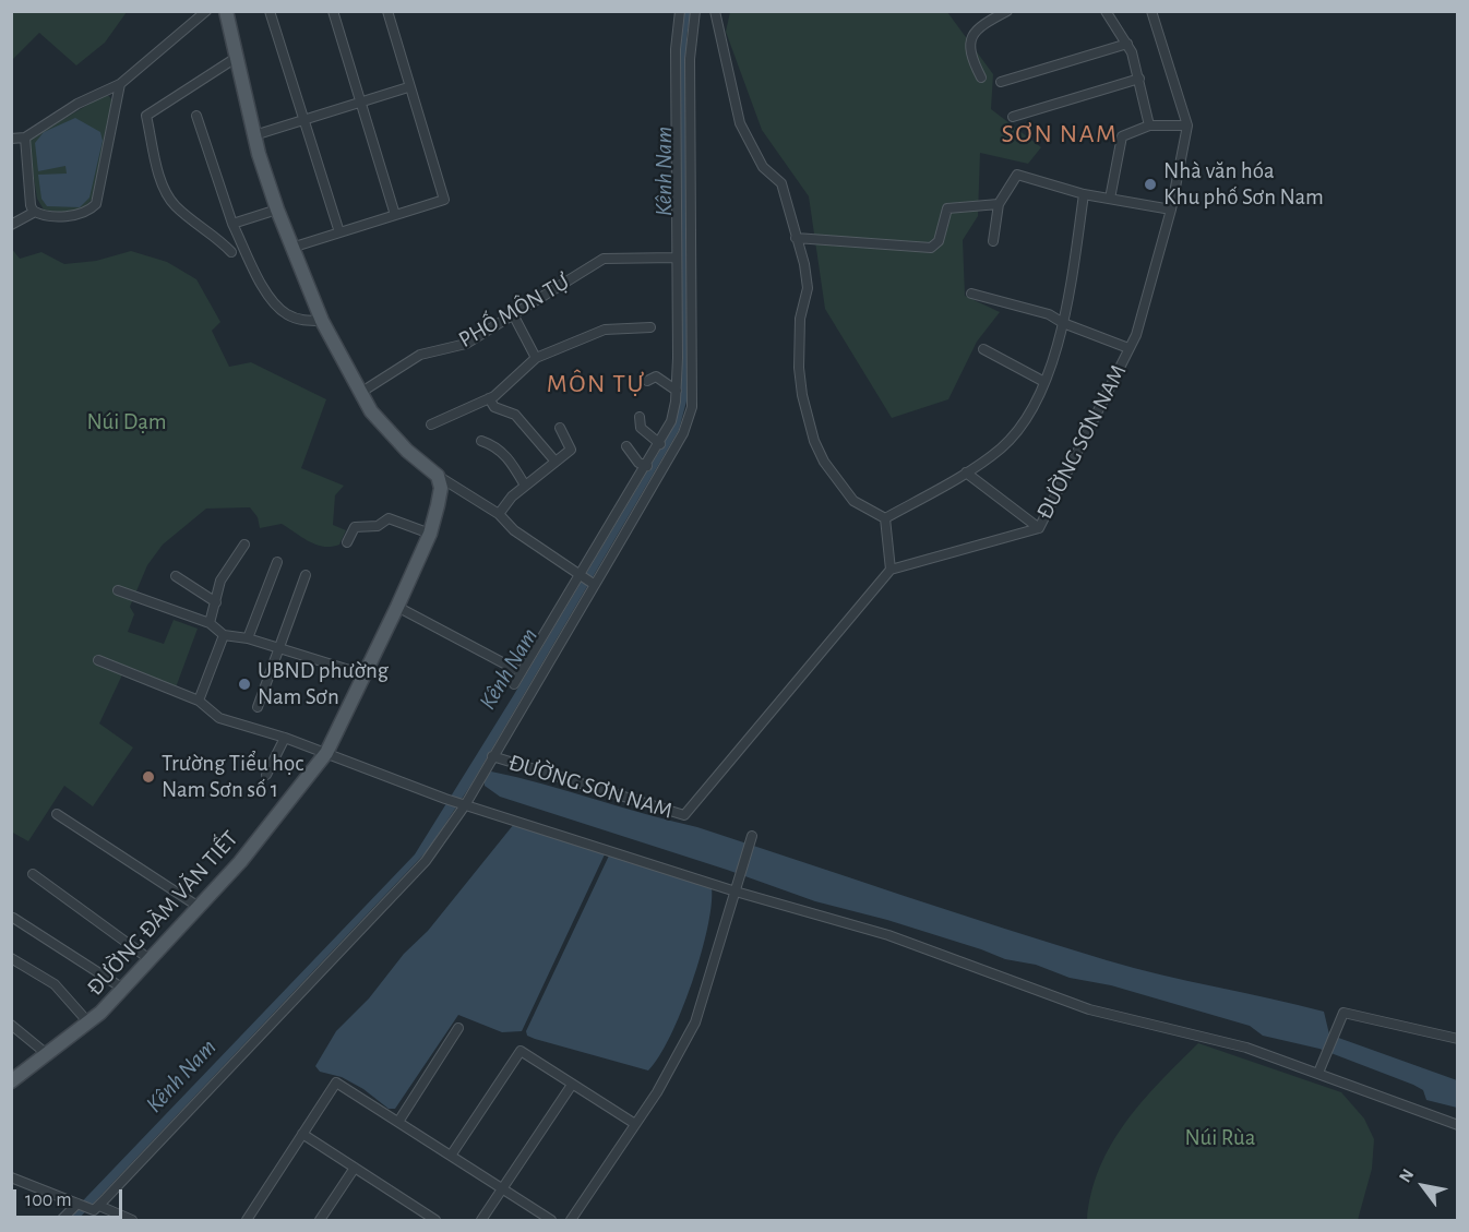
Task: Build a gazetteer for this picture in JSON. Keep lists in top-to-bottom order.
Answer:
{
  "streets": {
    "main road": ["ĐƯỜNG ĐÀM VĂN TIẾT"],
    "street": ["PHỐ MÔN TỰ", "ĐƯỜNG SƠN NAM"]
  },
  "districts": ["SƠN NAM", "MÔN TỰ"],
  "water": ["Kênh Nam"],
  "parks": ["Núi Dạm", "Núi Rùa"],
  "places": ["Nhà văn hóa Khu phố Sơn Nam", "UBND phường Nam Sơn", "Trường Tiểu học Nam Sơn số 1"],
  "scale_bar": "100 m",
  "north": "top left"
}
